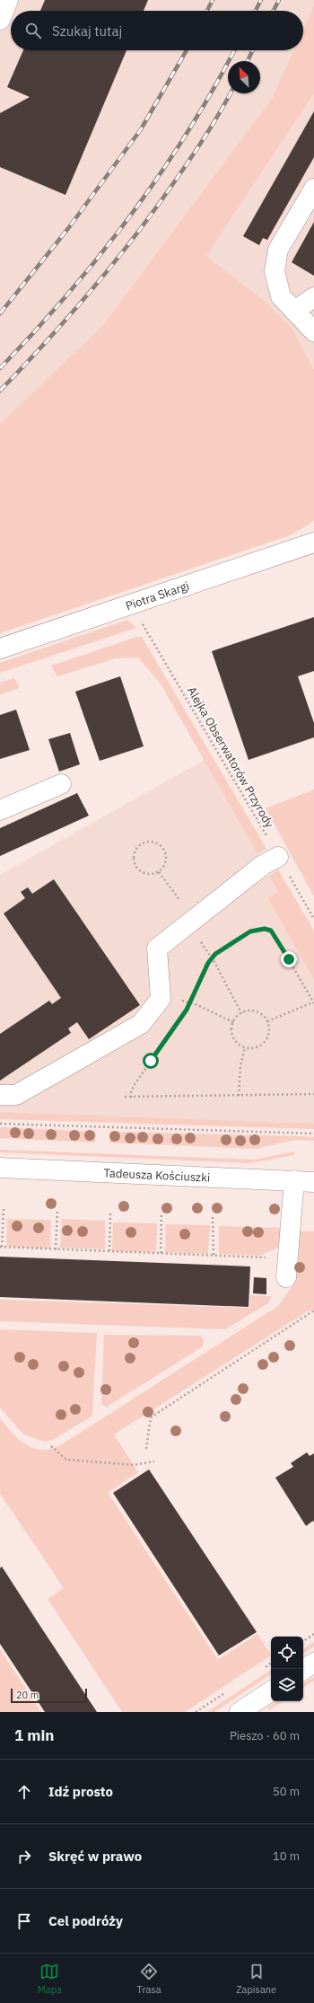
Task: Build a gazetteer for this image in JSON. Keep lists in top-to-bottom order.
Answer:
{
  "streets": {
    "street": ["Piotra Skargi", "Tadeusza Kościuszki"],
    "path": ["Alejka Obserwatorów Przyrody"]
  },
  "crossings": [
    ["Piotra Skargi", "Alejka Obserwatorów Przyrody"]
  ],
  "scale_bar": "20 m",
  "north": "top left",
  "page": {
    "search": "Szukaj tutaj",
    "scale": "20 m",
    "heading": ["1 min", "Pieszo · 60 m"],
    "list": [
      ["Idź prosto", "50 m"],
      ["Skręć w prawo", "10 m"],
      "Cel podróży"
    ],
    "nav": ["Mapa", "Trasa", "Zapisane"]
  }
}
